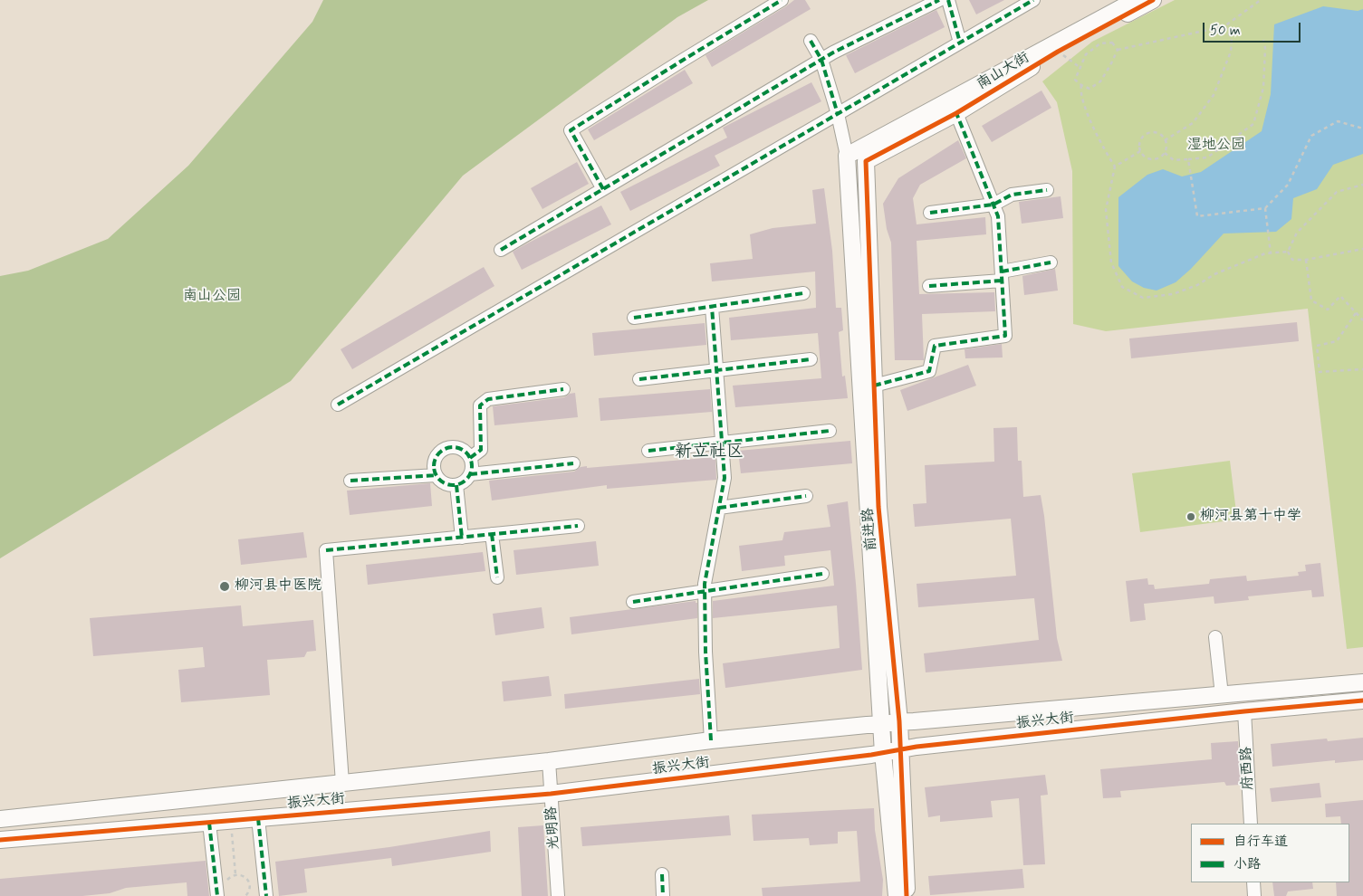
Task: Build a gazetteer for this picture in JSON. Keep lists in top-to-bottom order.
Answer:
{
  "streets": {
    "street": [
      "南山大街",
      "前进路",
      "振兴大街",
      "府西路",
      "光明路"
    ]
  },
  "crossings": [
    ["南山大街", "前进路"],
    ["前进路", "振兴大街"],
    ["振兴大街", "府西路"],
    ["振兴大街", "光明路"]
  ],
  "districts": ["新立社区"],
  "parks": ["湿地公园", "南山公园"],
  "places": ["柳河县第十中学", "柳河县中医院"],
  "legend": ["自行车道", "小路"],
  "scale_bar": "50 m"
}
